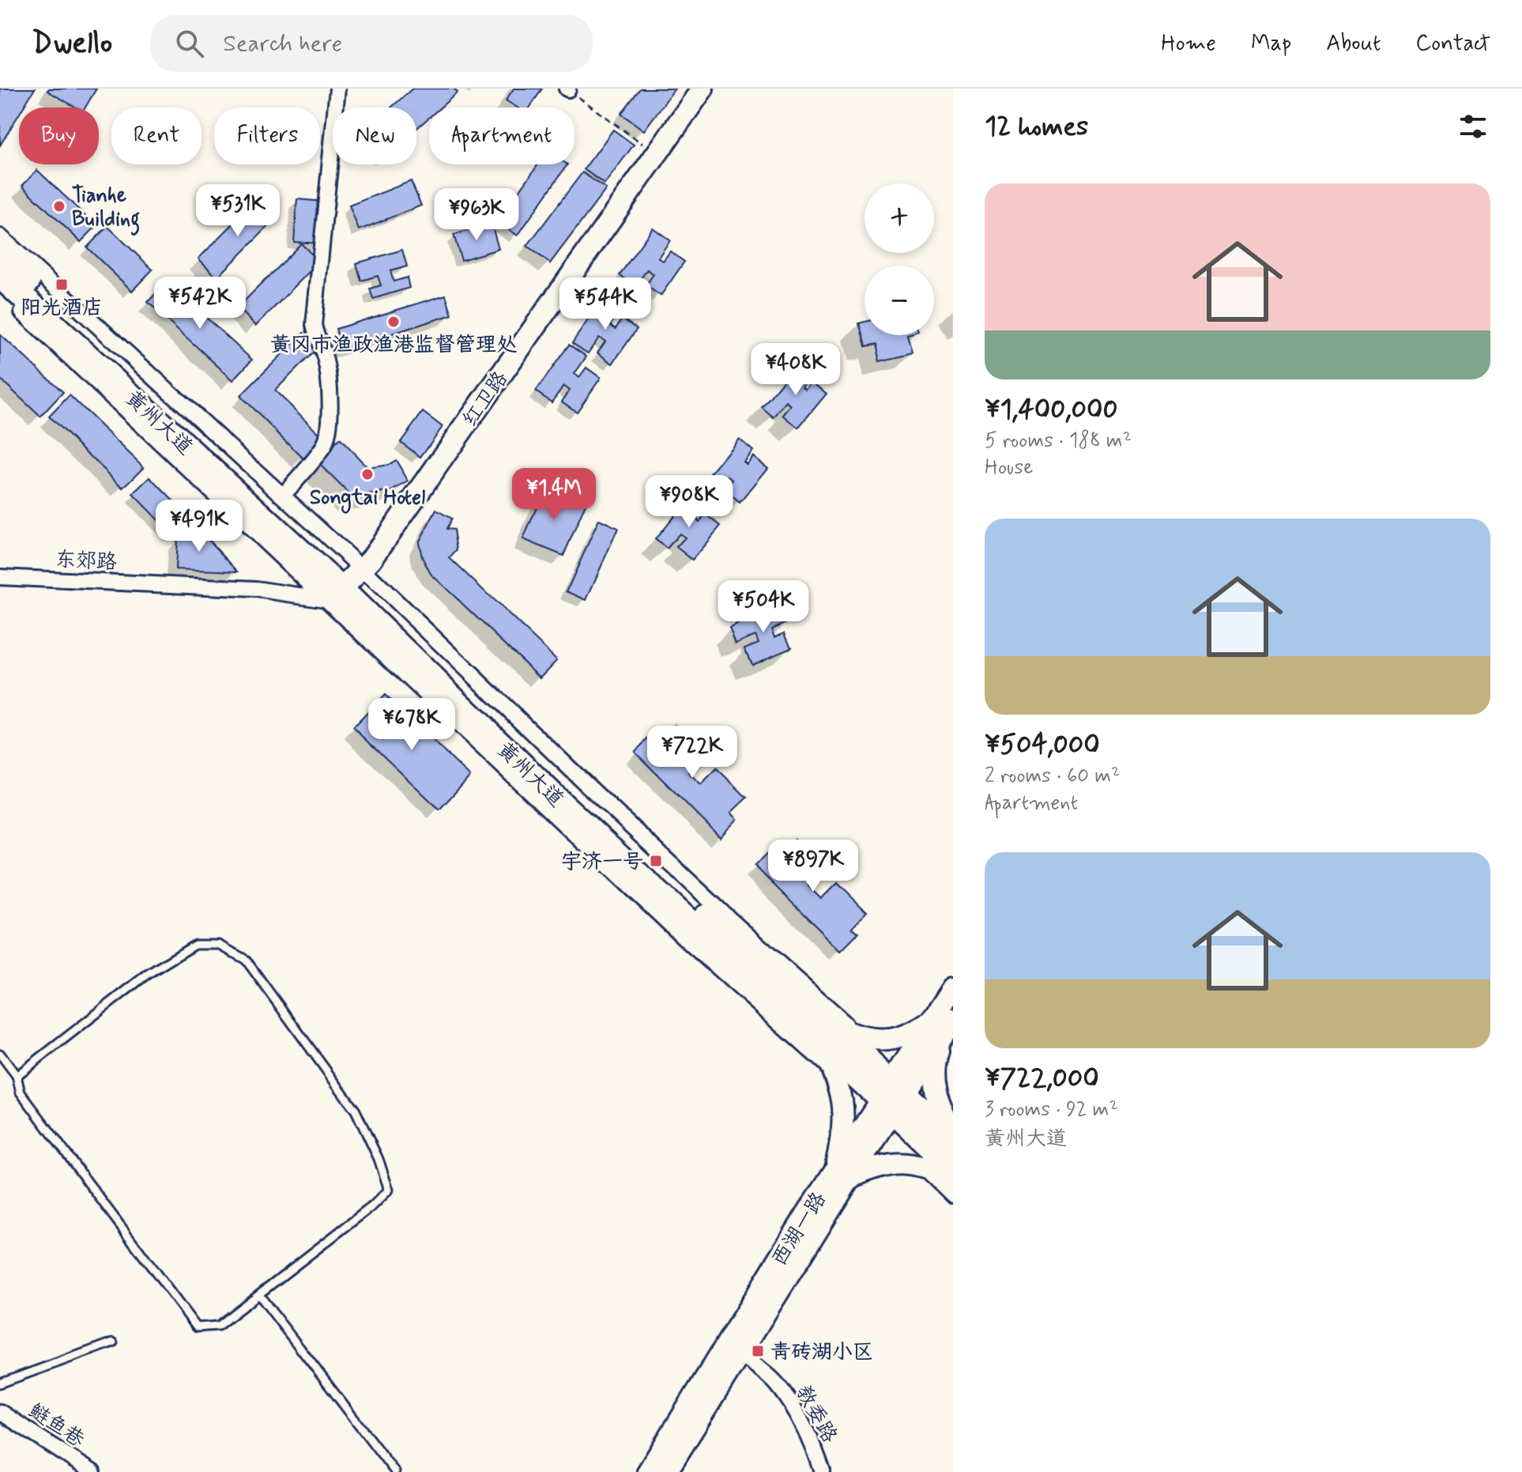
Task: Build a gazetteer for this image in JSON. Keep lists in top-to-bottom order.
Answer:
{
  "streets": {
    "main road": ["黄州大道"],
    "street": [
      "红卫路",
      "东郊路",
      "西湖一路",
      "教委路",
      "鲢鱼巷"
    ]
  },
  "crossings": [
    ["红卫路", "黄州大道"],
    ["黄州大道", "东郊路"],
    ["黄州大道", "西湖一路"],
    ["西湖一路", "教委路"]
  ],
  "places": {
    "other": ["Tianhe Building", "黄冈市渔政渔港监督管理处", "Songtai Hotel"],
    "transit": ["阳光酒店", "宇济一号", "青砖湖小区"]
  },
  "page": {
    "header": "Dwello",
    "search": "Search here",
    "nav": [
      "Home",
      "Map",
      "About",
      "Contact"
    ],
    "heading": "12 homes",
    "chip": [
      "Buy",
      "Rent",
      "Filters",
      "New",
      "Apartment"
    ],
    "list": [
      {
        "name": "¥1,400,000",
        "note": "5 rooms · 188 m² · House"
      },
      {
        "name": "¥504,000",
        "note": "2 rooms · 60 m² · Apartment"
      },
      {
        "name": "¥722,000",
        "note": "3 rooms · 92 m² · 黄州大道"
      }
    ],
    "map_buttons": ["+", "−"],
    "price": [
      "¥531K",
      "¥963K",
      "¥542K",
      "¥544K",
      "¥408K",
      "¥1.4M",
      "¥908K",
      "¥491K",
      "¥504K",
      "¥678K",
      "¥722K",
      "¥897K"
    ]
  }
}
